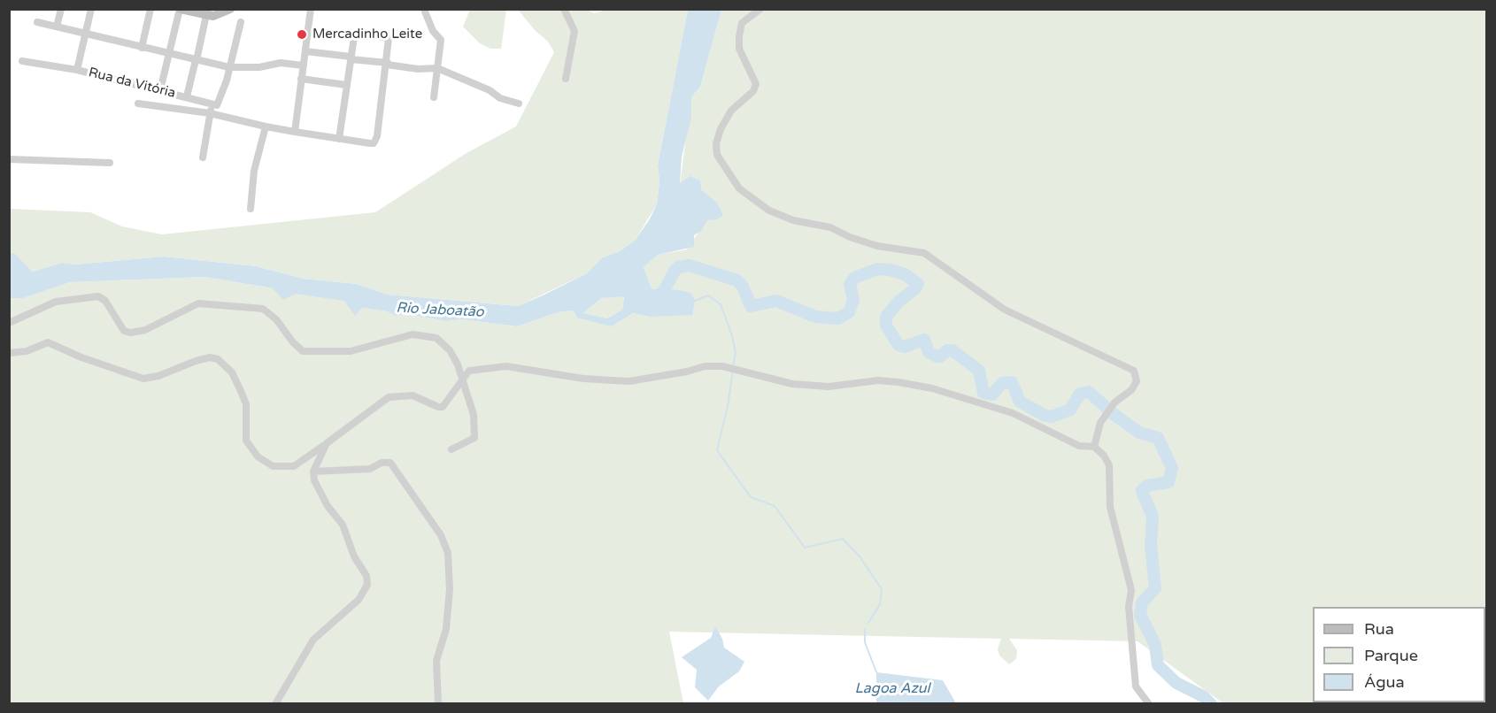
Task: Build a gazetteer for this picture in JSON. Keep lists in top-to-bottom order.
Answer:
{
  "streets": {
    "street": ["Rua da Vitória"]
  },
  "water": ["Rio Jaboatão", "Lagoa Azul"],
  "places": ["Mercadinho Leite"],
  "legend": ["Rua", "Parque", "Água"]
}
